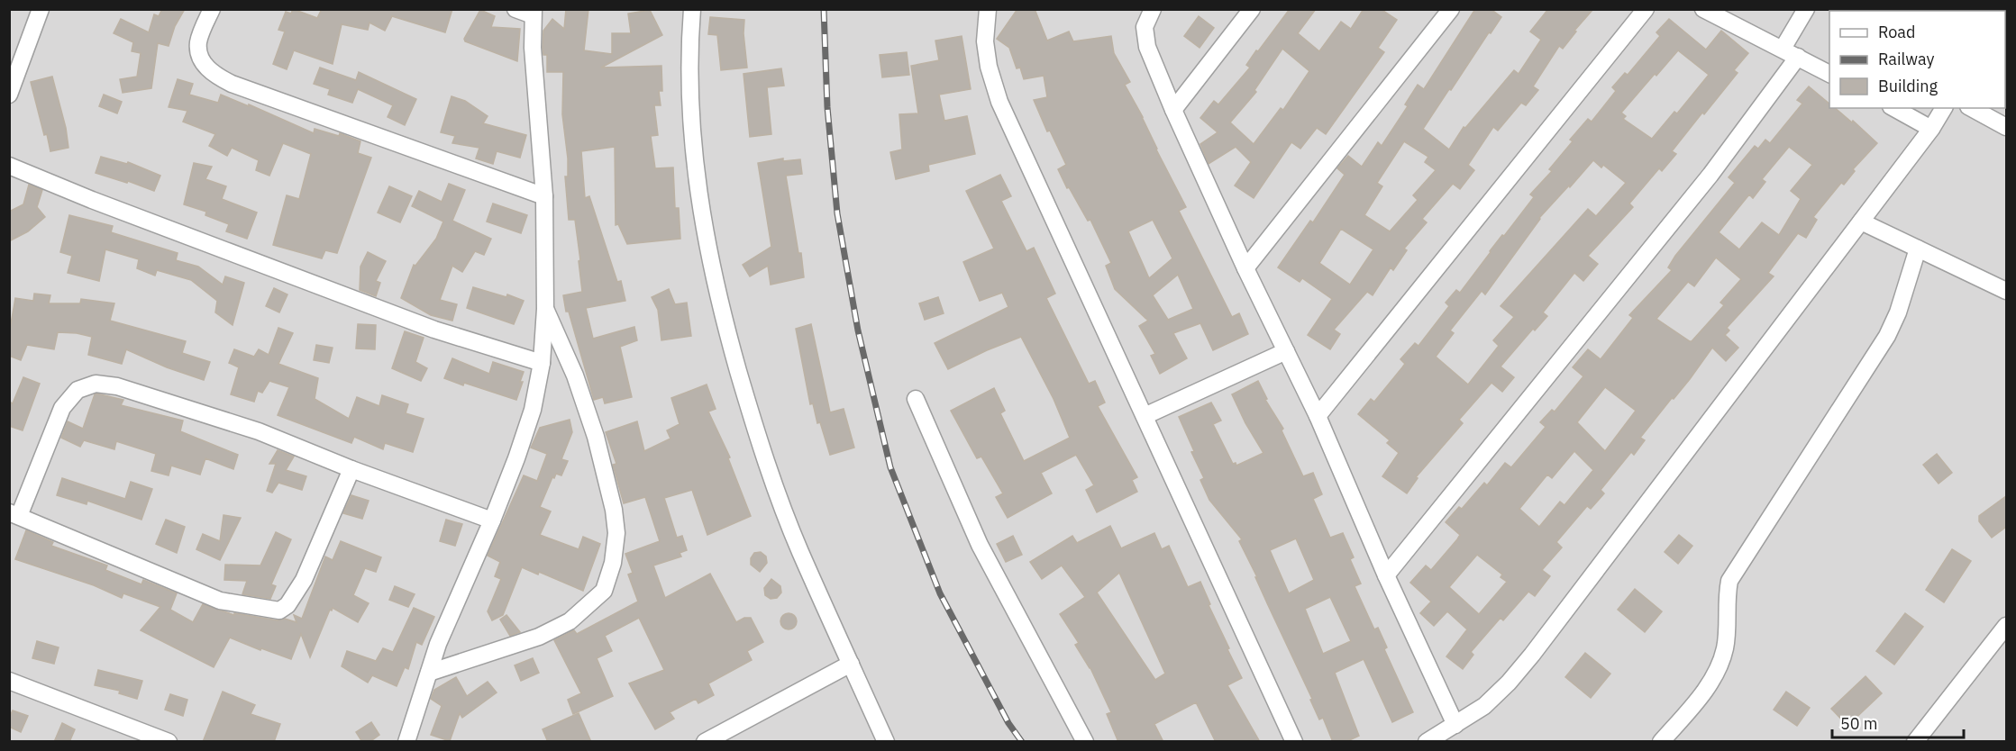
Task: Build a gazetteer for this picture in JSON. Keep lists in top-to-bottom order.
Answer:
{
  "legend": ["Road", "Railway", "Building"],
  "scale_bar": "50 m"
}
